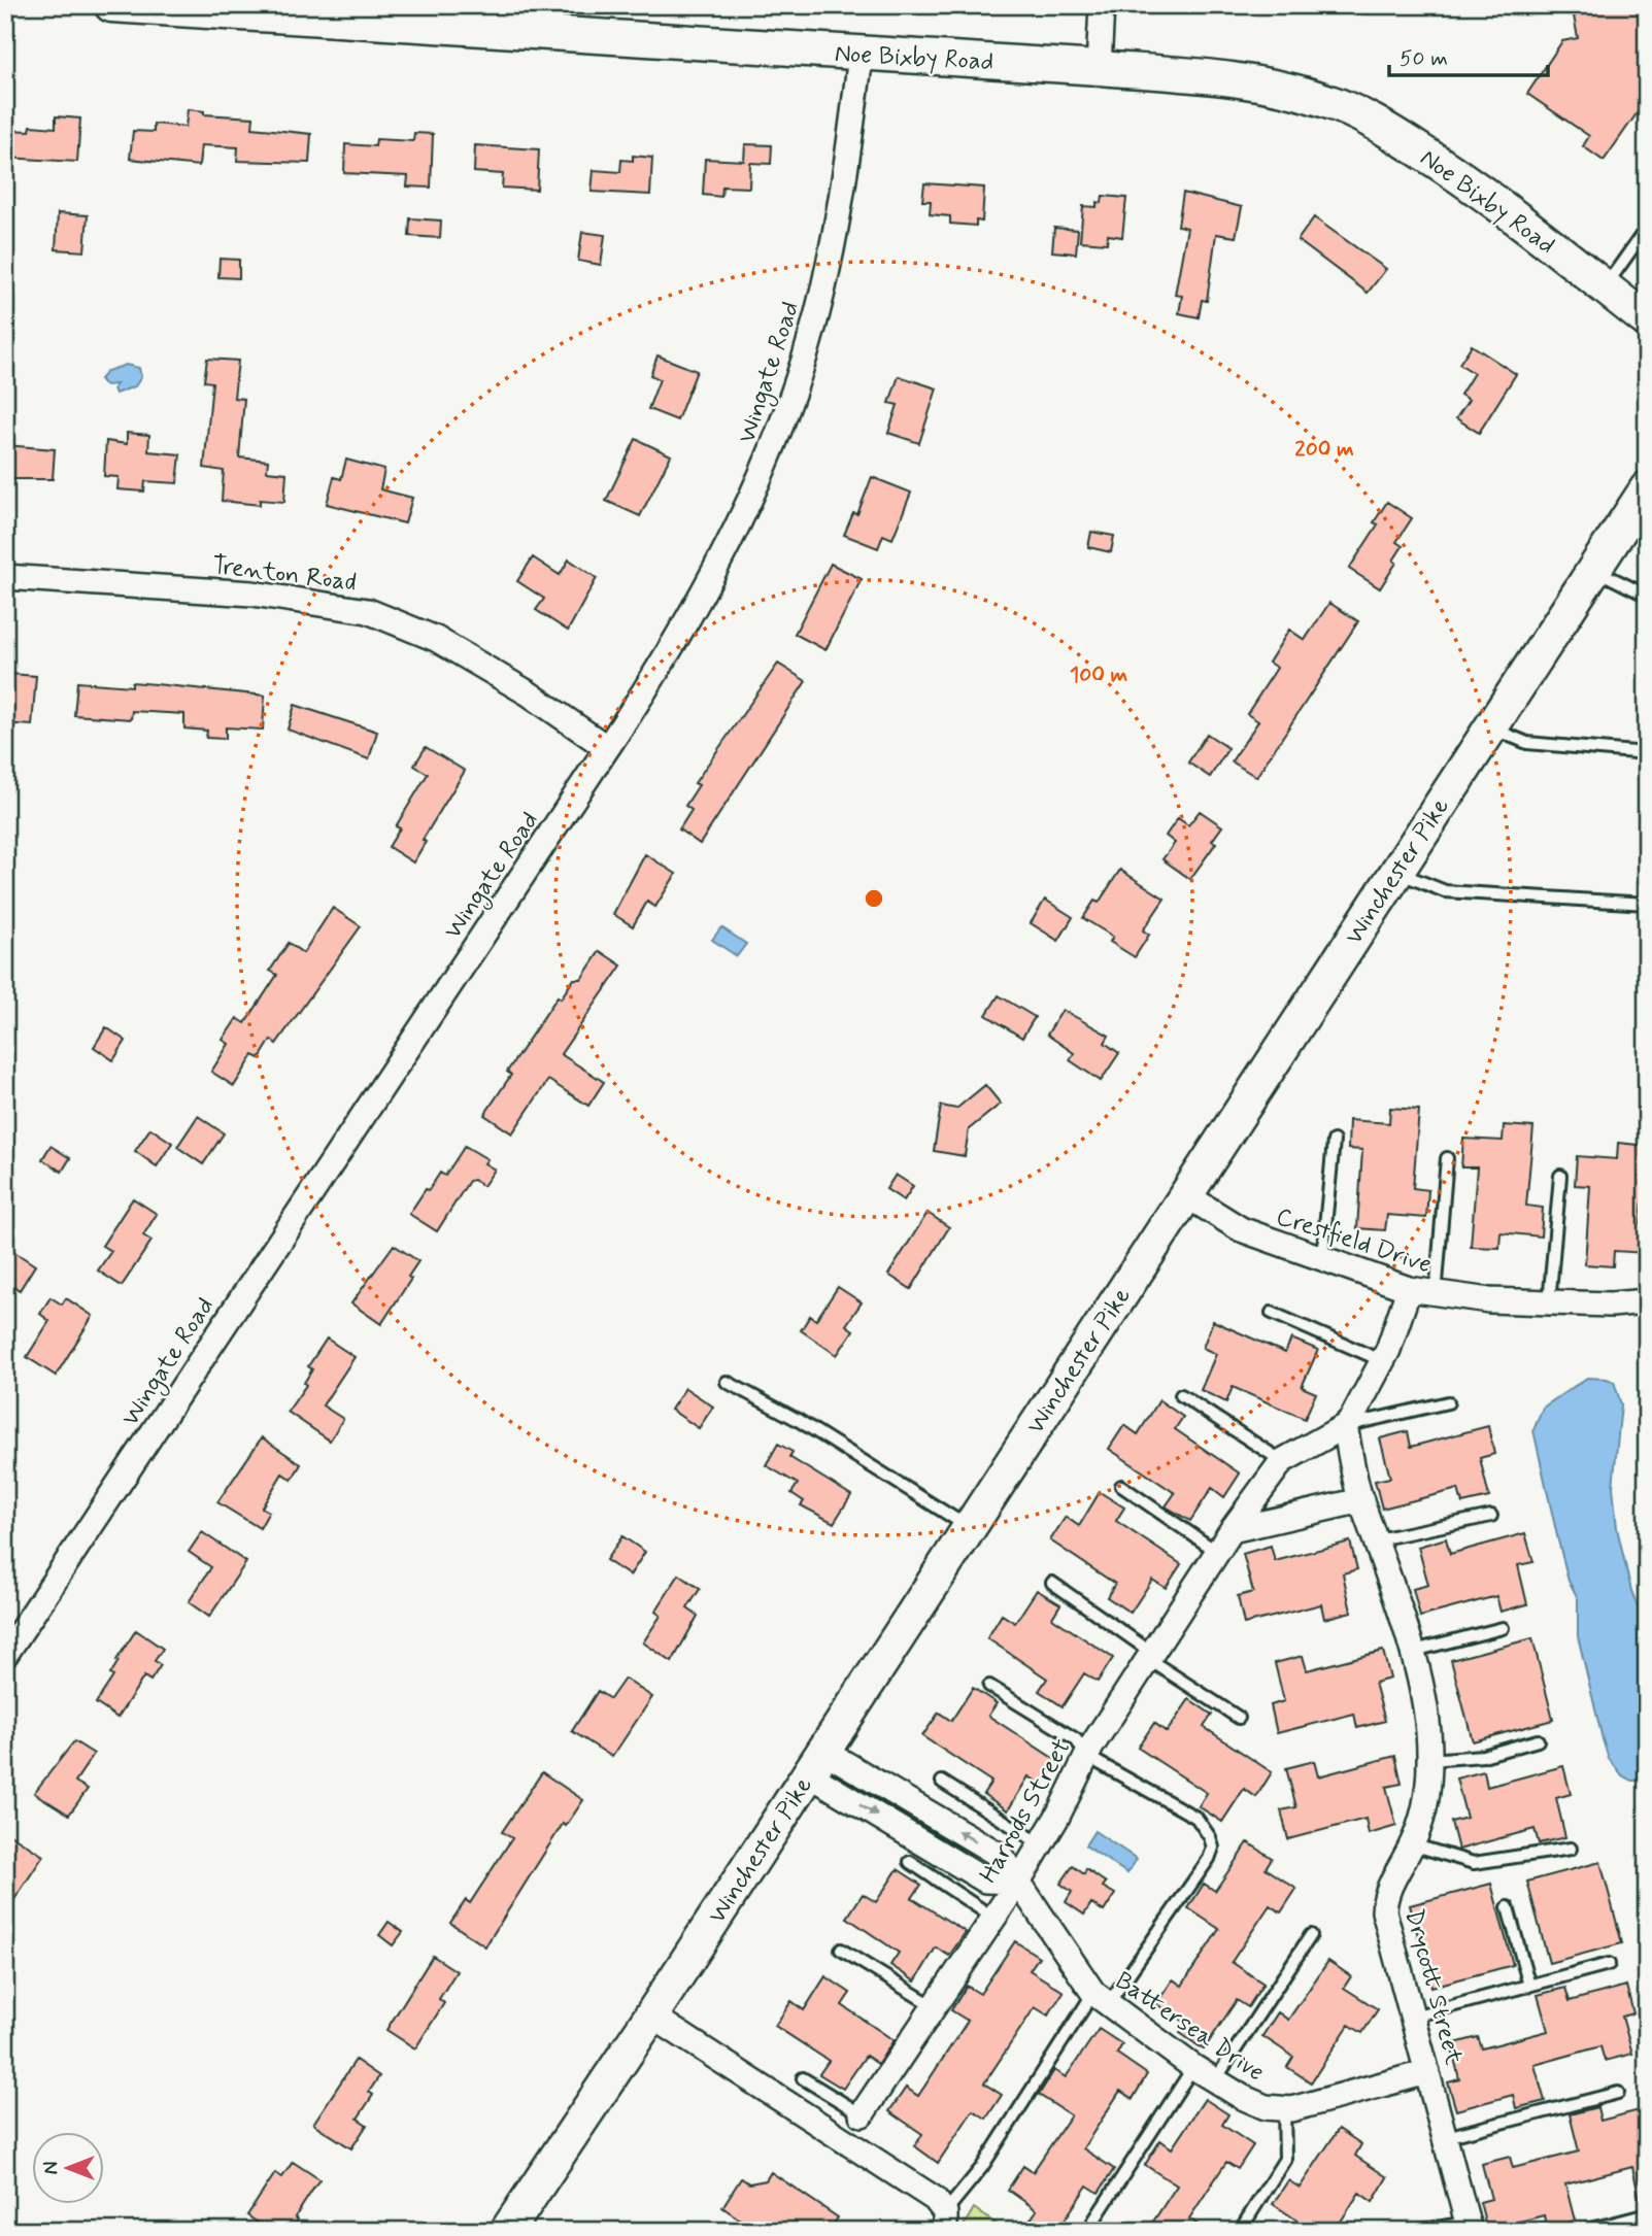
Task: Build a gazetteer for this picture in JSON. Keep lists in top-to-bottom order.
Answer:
{
  "streets": {
    "main road": ["Noe Bixby Road", "Winchester Pike"],
    "street": [
      "Wingate Road",
      "Trenton Road",
      "Crestfield Drive",
      "Harrods Street",
      "Drycott Street",
      "Battersea Drive"
    ]
  },
  "crossings": [
    ["Noe Bixby Road", "Wingate Road"],
    ["Wingate Road", "Trenton Road"],
    ["Winchester Pike", "Crestfield Drive"],
    ["Crestfield Drive", "Harrods Street"],
    ["Harrods Street", "Drycott Street"],
    ["Harrods Street", "Battersea Drive"],
    ["Drycott Street", "Battersea Drive"]
  ],
  "scale_bar": "50 m",
  "north": "left",
  "rings": ["200 m", "100 m"]
}
